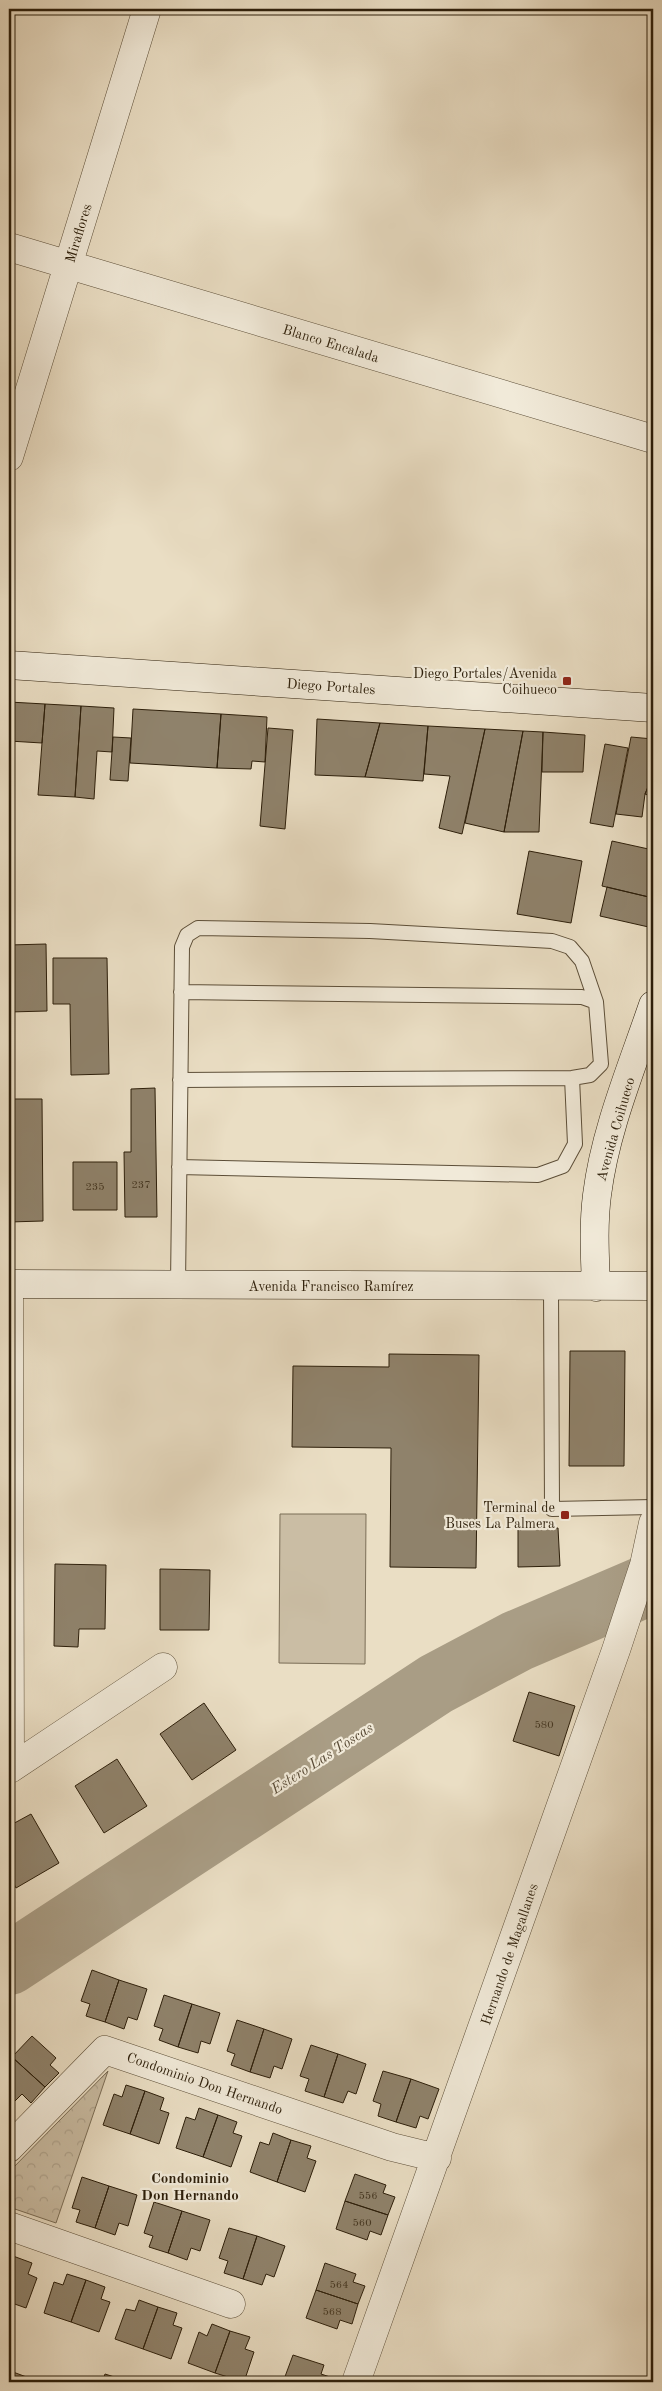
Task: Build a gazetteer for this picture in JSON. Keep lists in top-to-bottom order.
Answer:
{
  "streets": {
    "street": [
      "Miraflores",
      "Blanco Encalada",
      "Diego Portales",
      "Avenida Coihueco",
      "Avenida Francisco Ramírez",
      "Hernando de Magallanes",
      "Condominio Don Hernando"
    ]
  },
  "crossings": [
    ["Miraflores", "Blanco Encalada"],
    ["Avenida Coihueco", "Avenida Francisco Ramírez"],
    ["Hernando de Magallanes", "Condominio Don Hernando"]
  ],
  "districts": ["Condominio Don Hernando"],
  "water": ["Estero Las Toscas"],
  "places": {
    "transit": ["Diego Portales/Avenida Coihueco", "Terminal de Buses La Palmera"]
  },
  "house_numbers": [
    "237",
    "235",
    "580",
    "556",
    "560",
    "564",
    "568"
  ]
}
